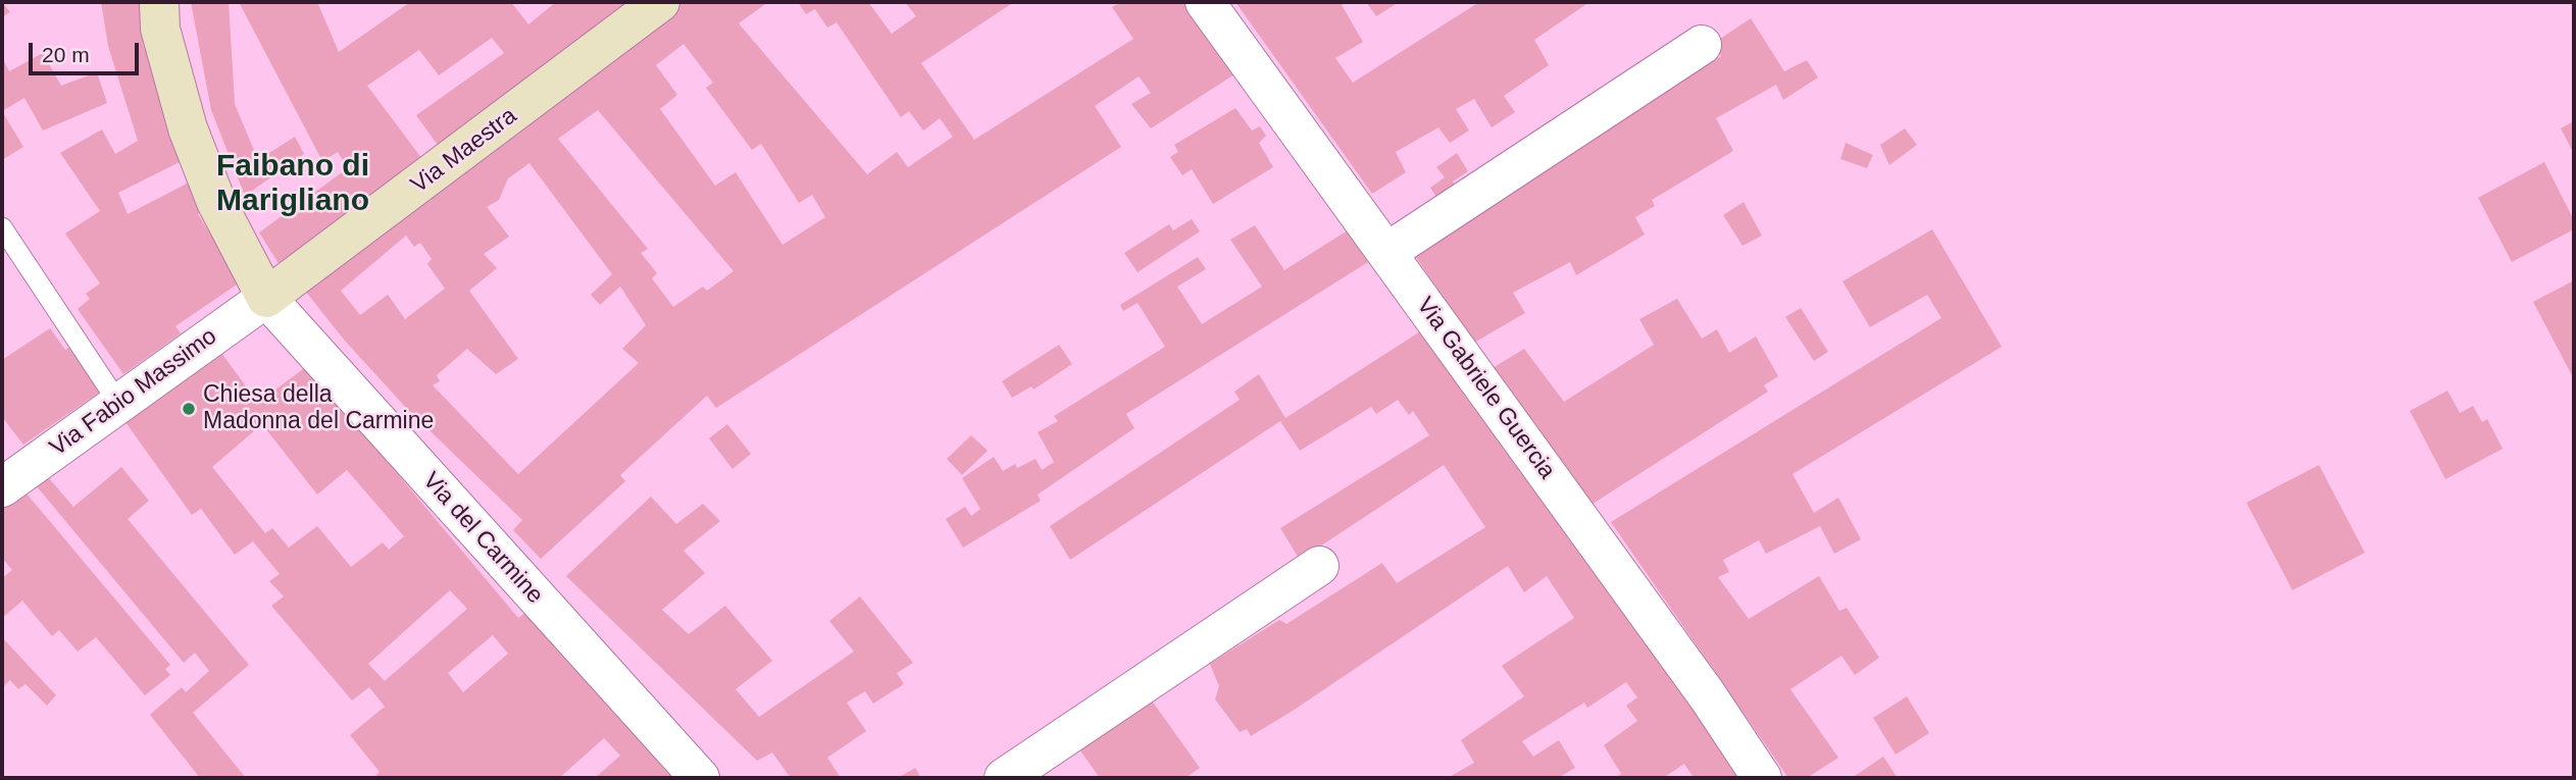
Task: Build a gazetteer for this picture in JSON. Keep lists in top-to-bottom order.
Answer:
{
  "streets": {
    "street": [
      "Via Maestra",
      "Via Gabriele Guercia",
      "Via Fabio Massimo",
      "Via del Carmine"
    ]
  },
  "crossings": [
    ["Via Maestra", "Via Fabio Massimo"],
    ["Via Maestra", "Via del Carmine"],
    ["Via Fabio Massimo", "Via del Carmine"]
  ],
  "districts": ["Faibano di Marigliano"],
  "places": ["Chiesa della Madonna del Carmine"],
  "scale_bar": "20 m"
}
